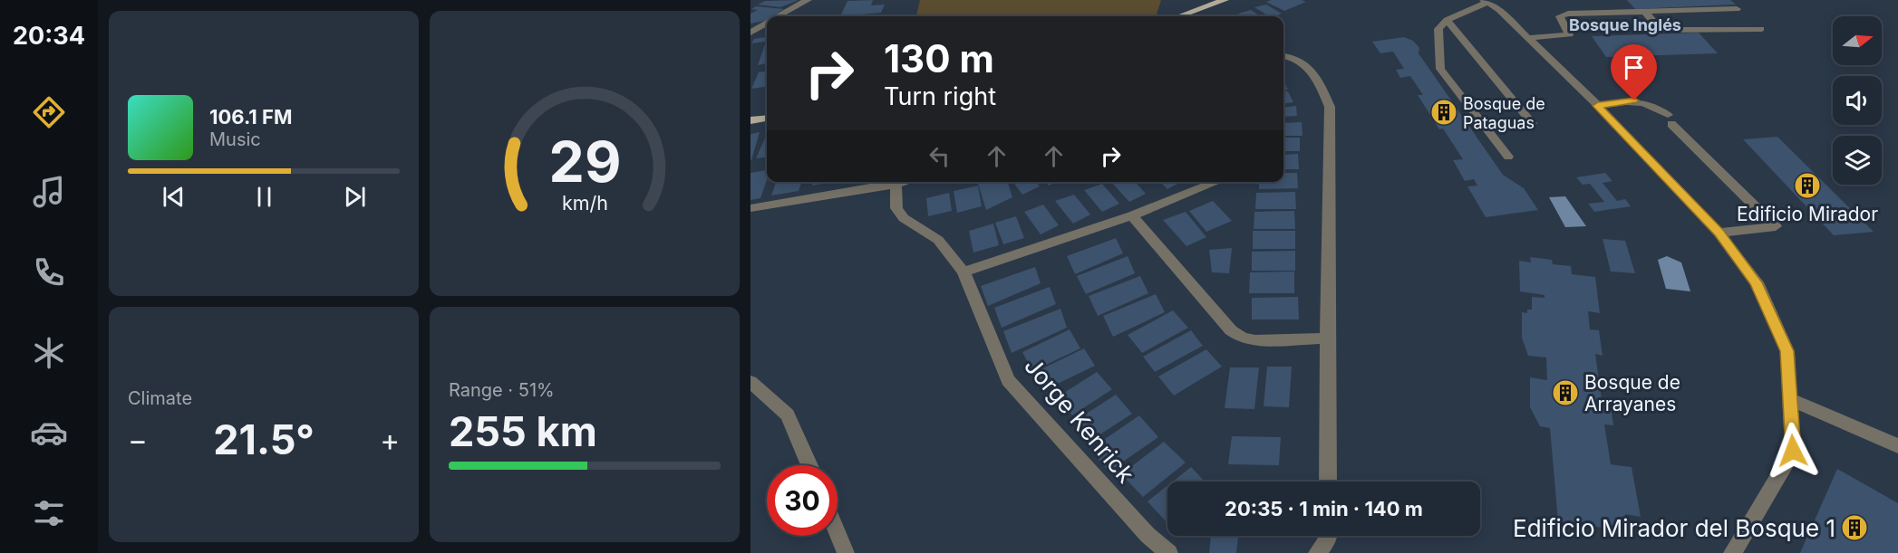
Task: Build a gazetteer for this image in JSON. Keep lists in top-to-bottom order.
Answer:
{
  "streets": {
    "street": ["Jorge Kenrick"]
  },
  "districts": ["Bosque Inglés"],
  "places": {
    "building": [
      "Bosque de Pataguas",
      "Edificio Mirador",
      "Bosque de Arrayanes",
      "Edificio Mirador del Bosque 1"
    ]
  },
  "north": "right",
  "page": {
    "tabs": "20:34",
    "turn": ["130 m", "Turn right"],
    "song": ["106.1 FM", "Music"],
    "tile": [
      "Climate",
      ["Range · 51%", "255 km"]
    ],
    "heat": ["−", "21.5°", "+"],
    "limit": "30",
    "trip": "20:35 · 1 min · 140 m",
    "gauge": ["29", "km/h"]
  }
}
